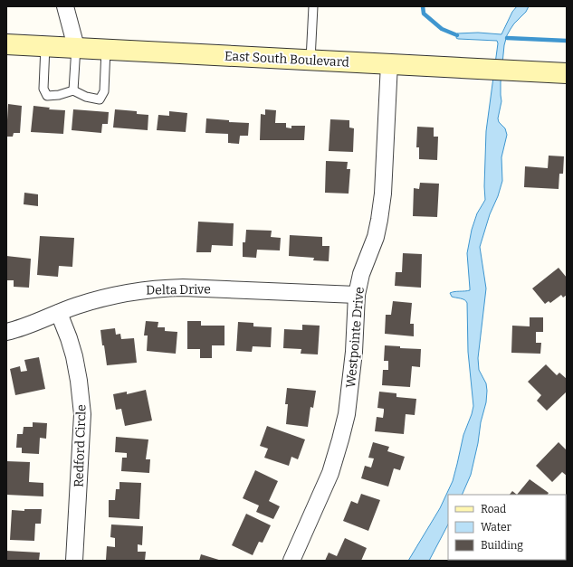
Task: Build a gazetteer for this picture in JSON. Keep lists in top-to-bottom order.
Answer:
{
  "streets": {
    "street": [
      "East South Boulevard",
      "Delta Drive",
      "Westpointe Drive",
      "Redford Circle"
    ]
  },
  "crossings": [
    ["East South Boulevard", "Westpointe Drive"],
    ["Delta Drive", "Westpointe Drive"],
    ["Delta Drive", "Redford Circle"]
  ],
  "legend": ["Road", "Water", "Building"]
}
